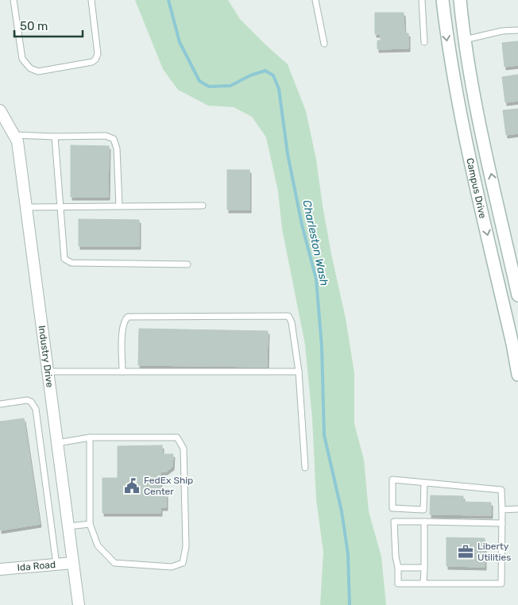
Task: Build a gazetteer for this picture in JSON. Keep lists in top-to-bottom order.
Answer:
{
  "streets": {
    "street": ["Campus Drive", "Industry Drive", "Ida Road"]
  },
  "crossings": [
    ["Industry Drive", "Ida Road"]
  ],
  "water": ["Charleston Wash"],
  "places": {
    "public building": ["FedEx Ship Center"],
    "office": ["Liberty Utilities"]
  },
  "scale_bar": "50 m"
}
